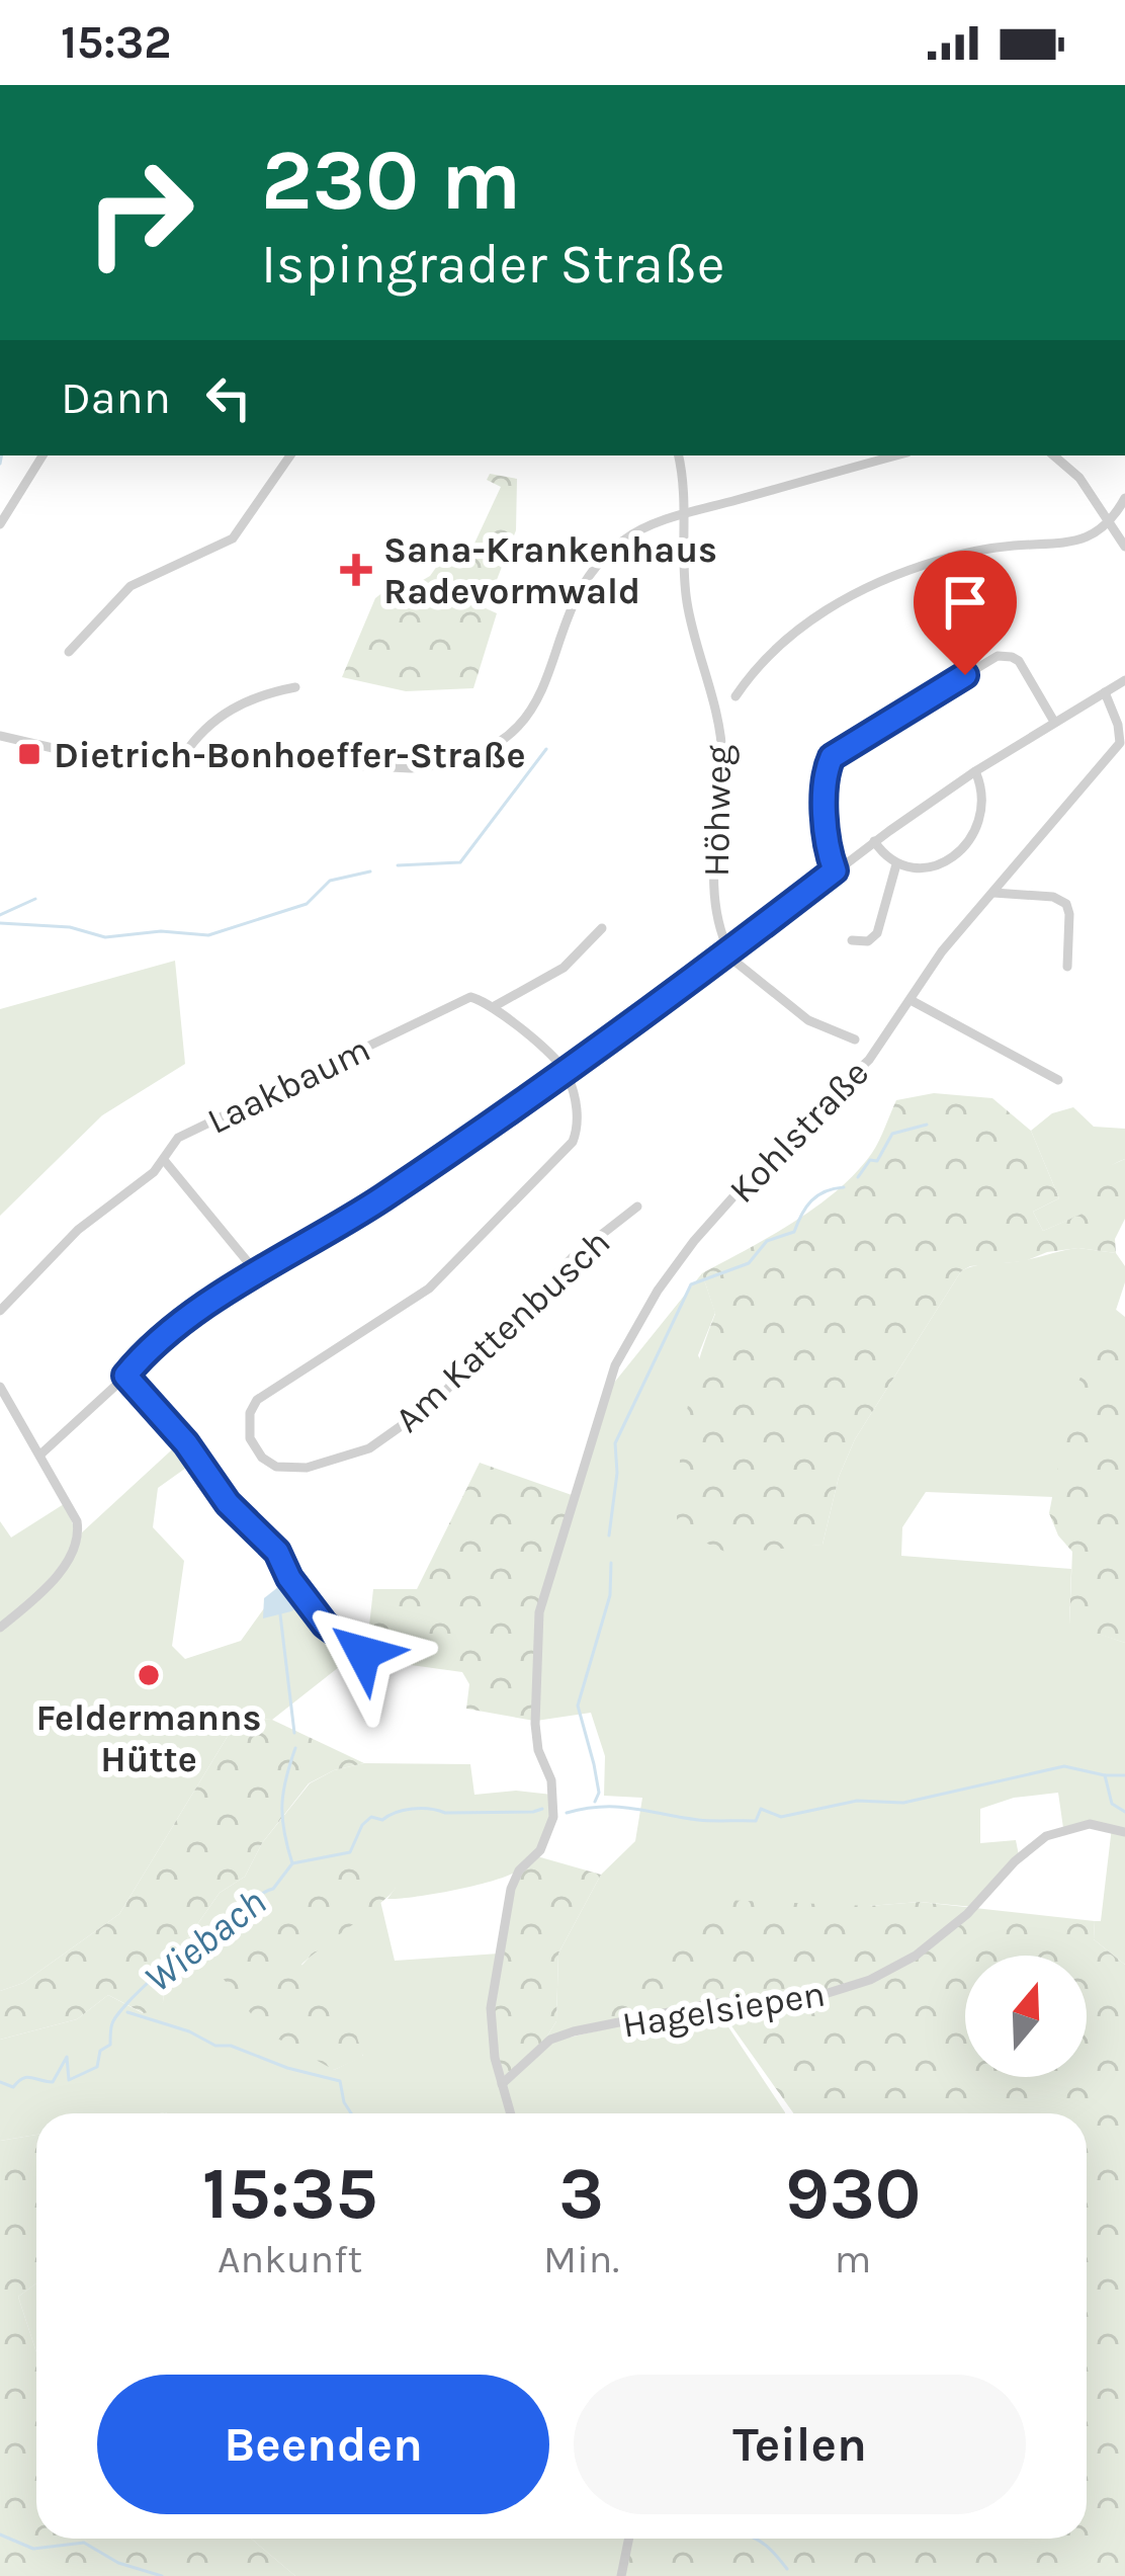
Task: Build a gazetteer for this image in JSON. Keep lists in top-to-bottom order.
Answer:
{
  "streets": {
    "street": [
      "Höhweg",
      "Laakbaum",
      "Kohlstraße",
      "Am Kattenbusch",
      "Hagelsiepen"
    ]
  },
  "crossings": [
    ["Kohlstraße", "Hagelsiepen"]
  ],
  "water": ["Wiebach"],
  "places": {
    "health": ["Sana-Krankenhaus Radevormwald"],
    "transit": ["Dietrich-Bonhoeffer-Straße"],
    "other": ["Feldermanns Hütte"]
  },
  "north": "top",
  "page": {
    "status": "15:32",
    "turn": ["230 m", "Ispingrader Straße"],
    "then": "Dann",
    "eta": [
      "15:35",
      "Ankunft",
      "3",
      "Min.",
      "930",
      "m"
    ],
    "buttons": ["Beenden", "Teilen"]
  }
}
